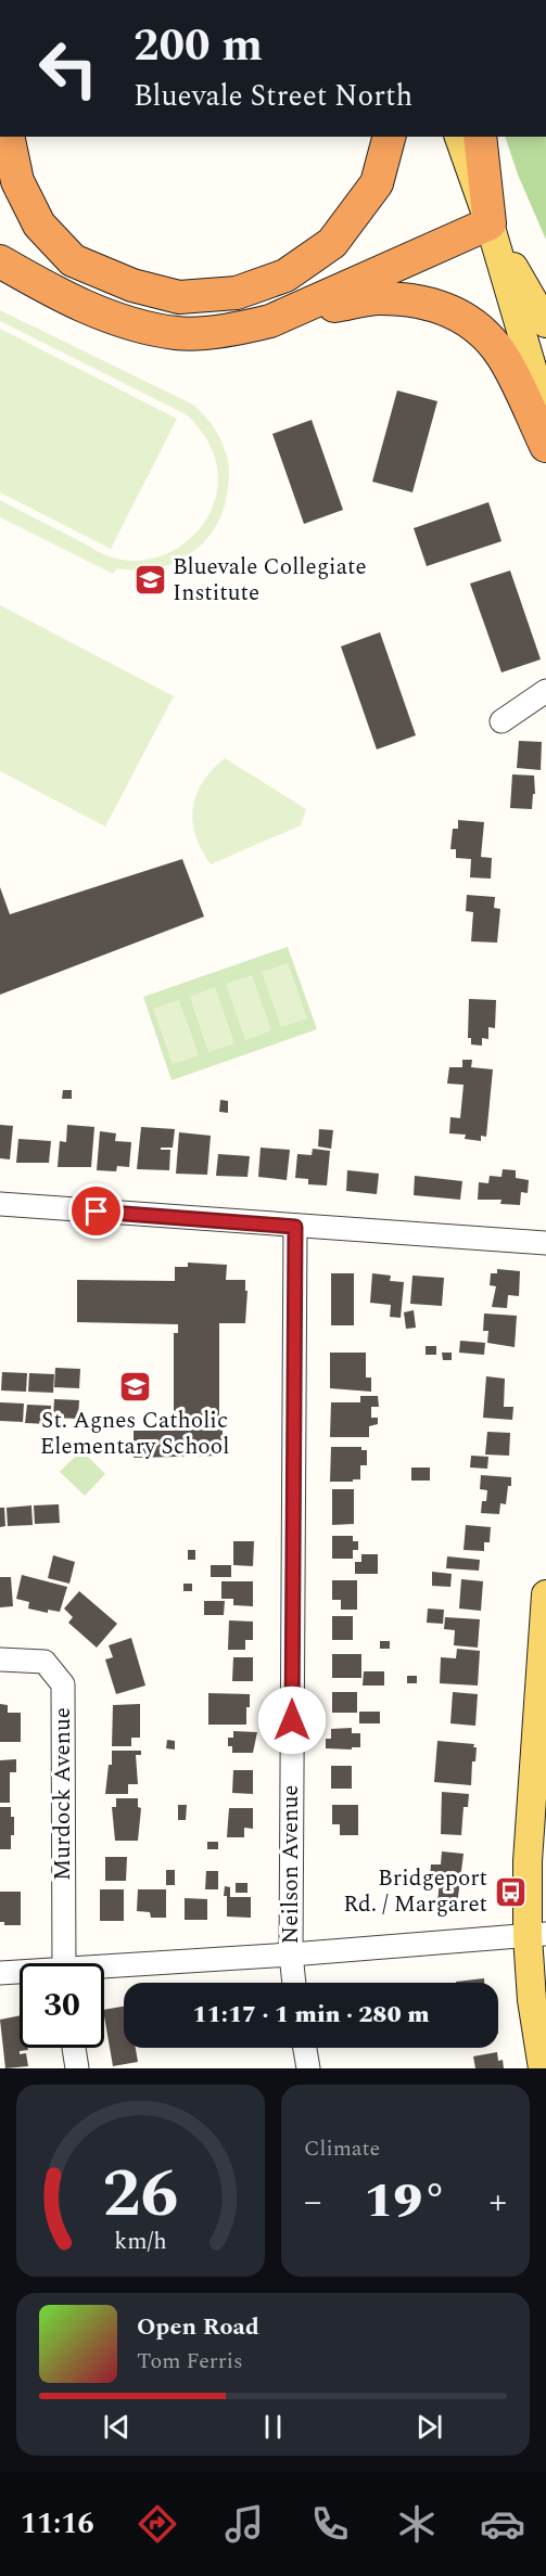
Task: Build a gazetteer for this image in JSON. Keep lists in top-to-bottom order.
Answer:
{
  "streets": {
    "street": ["Murdock Avenue", "Neilson Avenue"]
  },
  "places": {
    "school or university": ["Bluevale Collegiate Institute", "St. Agnes Catholic Elementary School"],
    "bus stop": ["Bridgeport Rd. / Margaret"]
  },
  "page": {
    "turn": ["200 m", "Bluevale Street North"],
    "limit": "30",
    "trip": "11:17 · 1 min · 280 m",
    "tile": "Climate",
    "heat": ["−", "19°", "+"],
    "song": ["Open Road", "Tom Ferris"],
    "tabs": "11:16",
    "gauge": ["26", "km/h"]
  }
}
